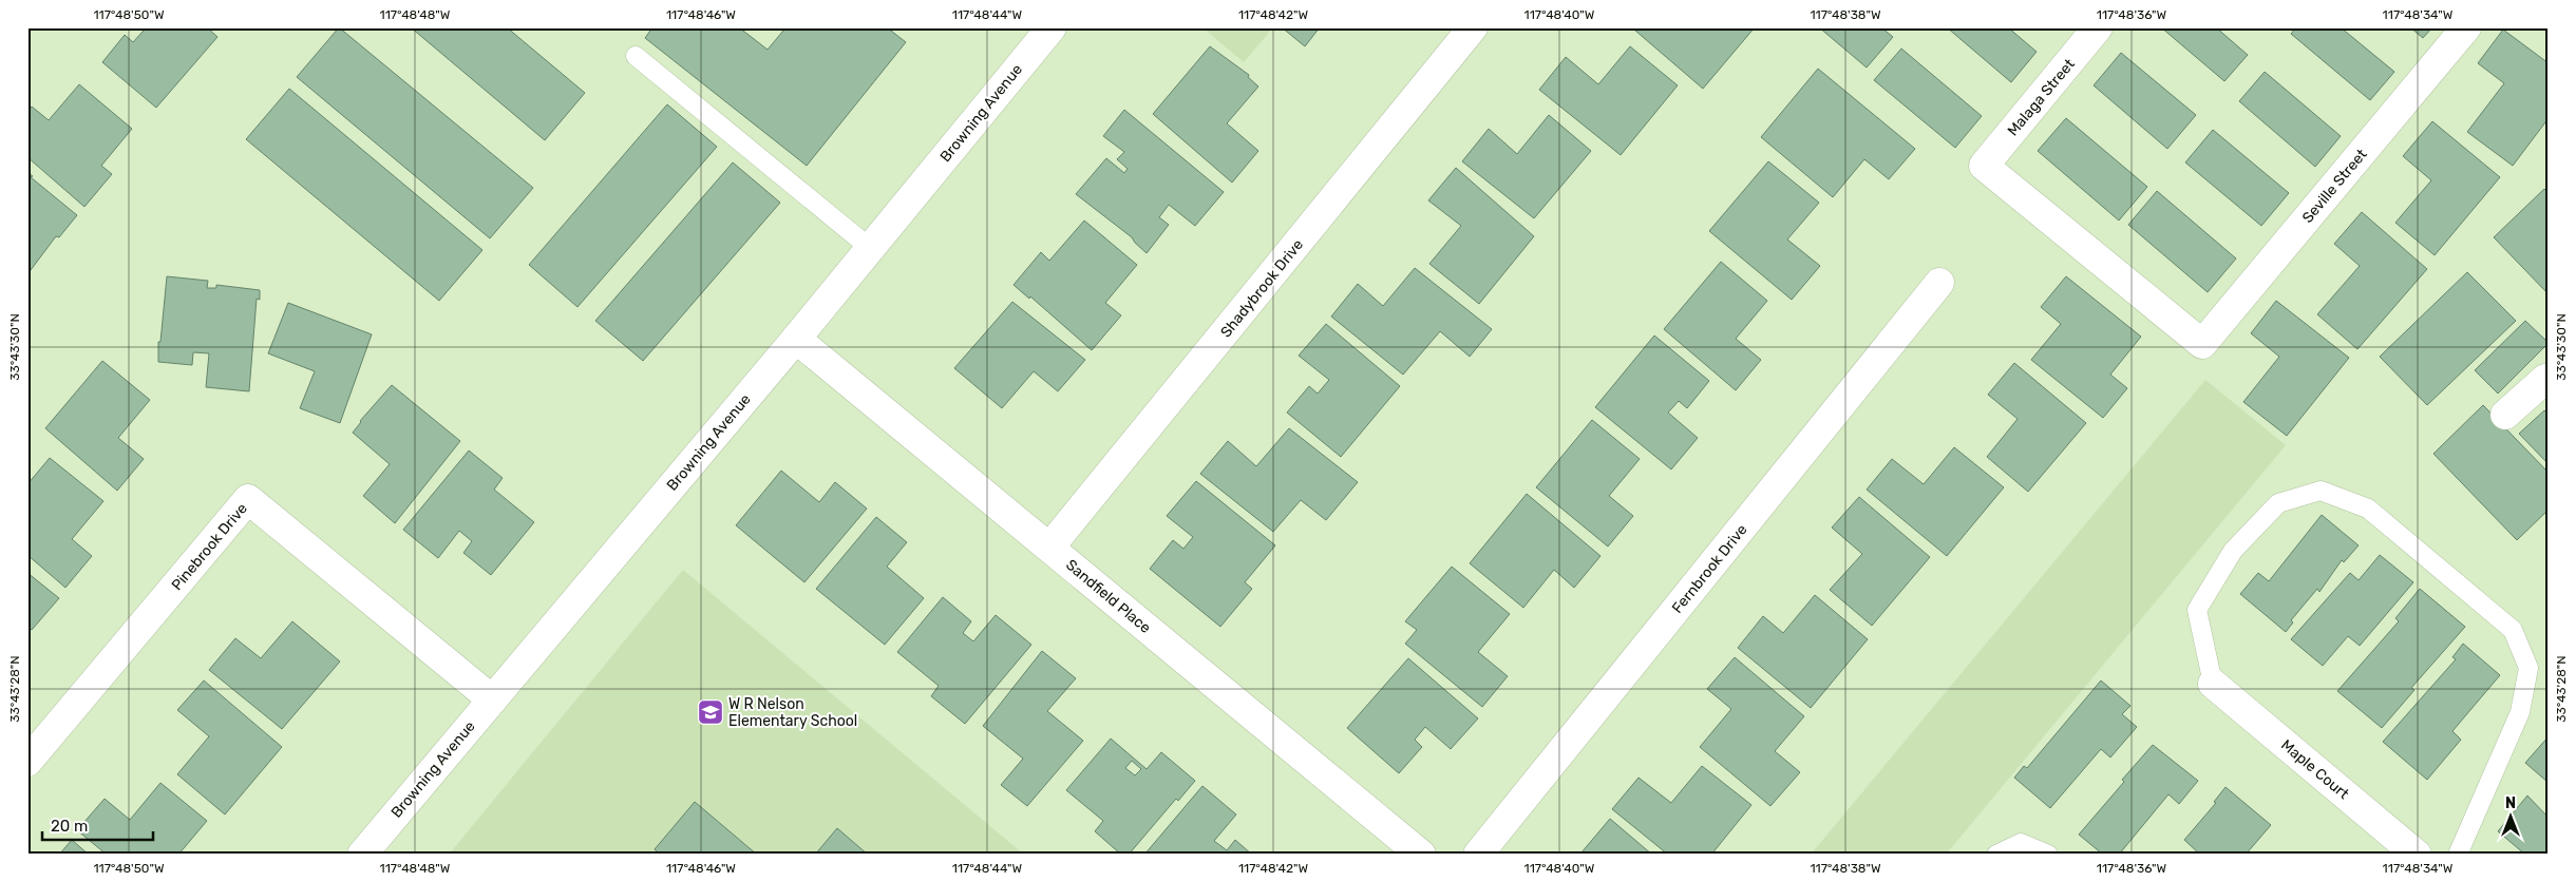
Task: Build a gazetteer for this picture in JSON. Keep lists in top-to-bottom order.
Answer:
{
  "streets": {
    "street": [
      "Malaga Street",
      "Browning Avenue",
      "Seville Street",
      "Shadybrook Drive",
      "Pinebrook Drive",
      "Fernbrook Drive",
      "Sandfield Place",
      "Maple Court"
    ]
  },
  "crossings": [
    ["Malaga Street", "Seville Street"],
    ["Browning Avenue", "Pinebrook Drive"],
    ["Browning Avenue", "Sandfield Place"],
    ["Shadybrook Drive", "Sandfield Place"]
  ],
  "places": {
    "school or university": ["W R Nelson Elementary School"]
  },
  "scale_bar": "20 m",
  "north": "top",
  "coordinates": [
    "117°48'50\"W",
    "117°48'48\"W",
    "117°48'46\"W",
    "117°48'44\"W",
    "117°48'42\"W",
    "117°48'40\"W",
    "117°48'38\"W",
    "117°48'36\"W",
    "117°48'34\"W",
    "33°43'30\"N",
    "33°43'28\"N"
  ]
}
